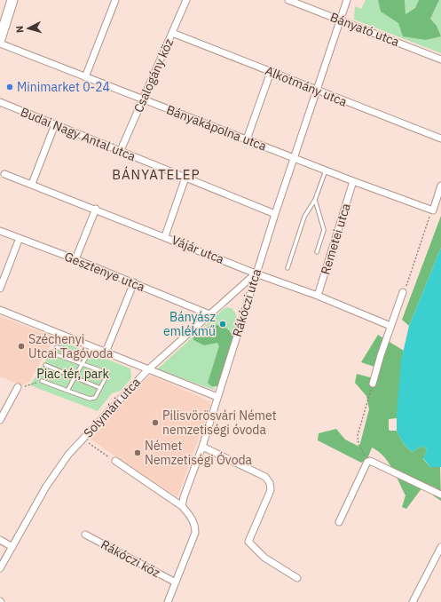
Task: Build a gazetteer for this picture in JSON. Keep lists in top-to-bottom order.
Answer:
{
  "streets": {
    "street": [
      "Bányató utca",
      "Csalogány köz",
      "Alkotmány utca",
      "Bányakápolna utca",
      "Budai Nagy Antal utca",
      "Remetei utca",
      "Vájár utca",
      "Gesztenye utca",
      "Rákóczi utca",
      "Solymári utca",
      "Rákóczi köz"
    ]
  },
  "crossings": [
    ["Bányató utca", "Rákóczi utca"],
    ["Csalogány köz", "Alkotmány utca"],
    ["Csalogány köz", "Bányakápolna utca"],
    ["Csalogány köz", "Budai Nagy Antal utca"],
    ["Alkotmány utca", "Rákóczi utca"],
    ["Bányakápolna utca", "Remetei utca"],
    ["Bányakápolna utca", "Rákóczi utca"],
    ["Budai Nagy Antal utca", "Rákóczi utca"],
    ["Remetei utca", "Vájár utca"],
    ["Vájár utca", "Rákóczi utca"],
    ["Vájár utca", "Solymári utca"],
    ["Gesztenye utca", "Solymári utca"],
    ["Rákóczi utca", "Solymári utca"]
  ],
  "districts": ["BÁNYATELEP"],
  "parks": ["Piac tér, park"],
  "places": [
    "Minimarket 0-24",
    "Bányász emlékmű",
    "Széchenyi Utcai Tagóvoda",
    "Pilisvörösvári Német nemzetiségi óvoda",
    "Német Nemzetiségi Óvoda"
  ],
  "north": "left"
}
